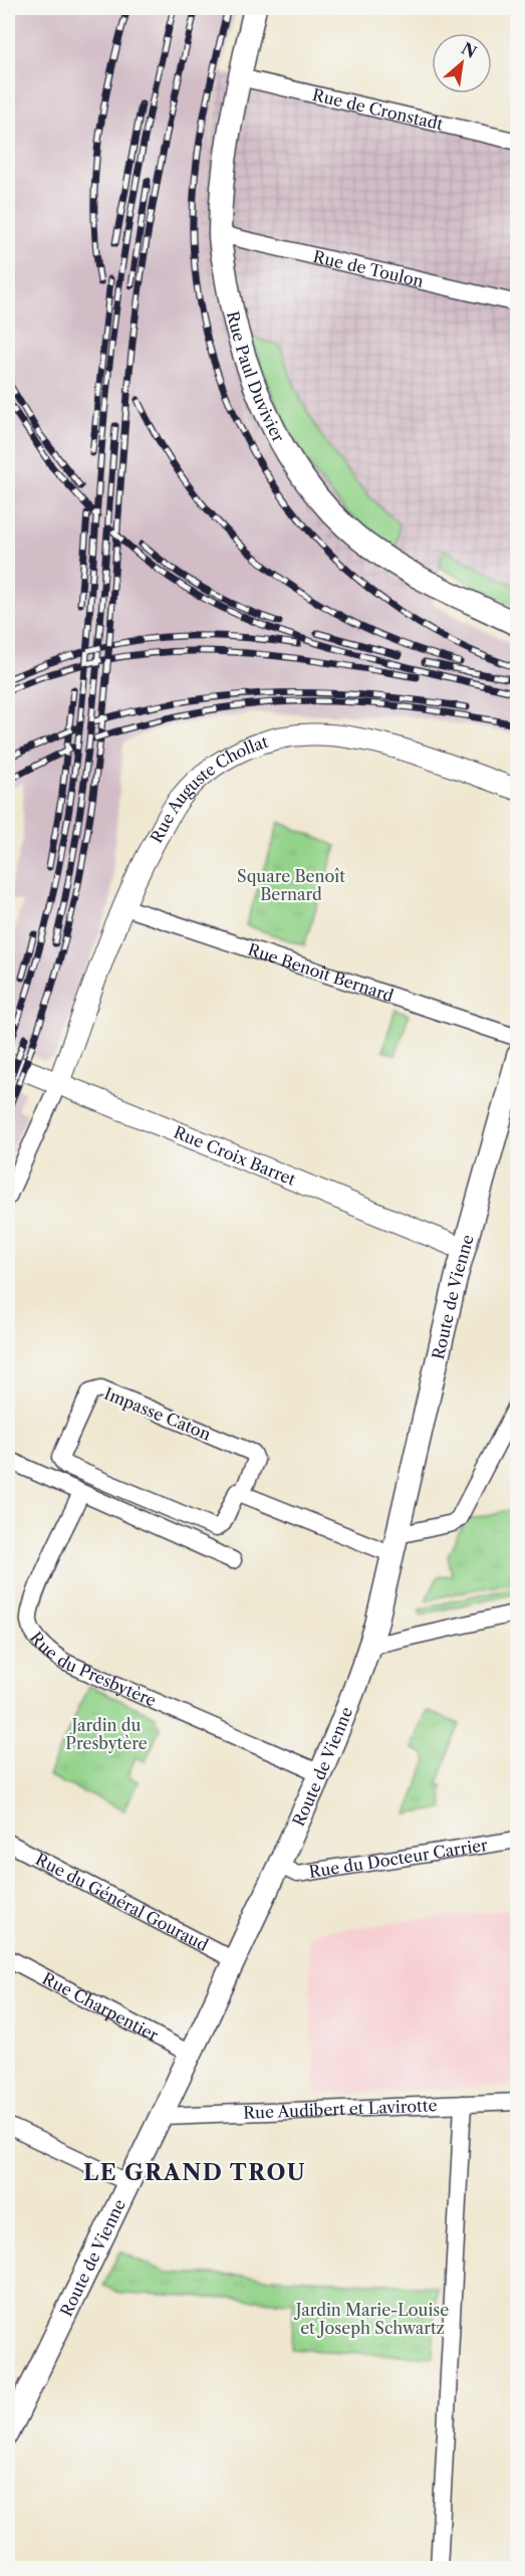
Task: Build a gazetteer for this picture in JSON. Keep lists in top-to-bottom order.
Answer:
{
  "streets": {
    "main road": ["Rue Paul Duvivier", "Route de Vienne"],
    "street": [
      "Rue de Cronstadt",
      "Rue de Toulon",
      "Rue Auguste Chollat",
      "Rue Benoît Bernard",
      "Rue Croix Barret",
      "Impasse Caton",
      "Rue du Presbytère",
      "Rue du Docteur Carrier",
      "Rue du Général Gouraud",
      "Rue Charpentier",
      "Rue Audibert et Lavirotte"
    ]
  },
  "crossings": [
    ["Rue de Cronstadt", "Rue Paul Duvivier"],
    ["Rue de Toulon", "Rue Paul Duvivier"],
    ["Rue Auguste Chollat", "Rue Benoît Bernard"],
    ["Rue Auguste Chollat", "Rue Croix Barret"],
    ["Rue Croix Barret", "Route de Vienne"],
    ["Route de Vienne", "Rue du Presbytère"],
    ["Route de Vienne", "Rue du Docteur Carrier"],
    ["Route de Vienne", "Rue du Général Gouraud"],
    ["Route de Vienne", "Rue Charpentier"],
    ["Route de Vienne", "Rue Audibert et Lavirotte"]
  ],
  "districts": ["LE GRAND TROU"],
  "parks": ["Square Benoît Bernard", "Jardin du Presbytère", "Jardin Marie-Louise et Joseph Schwartz"],
  "north": "top right"
}
